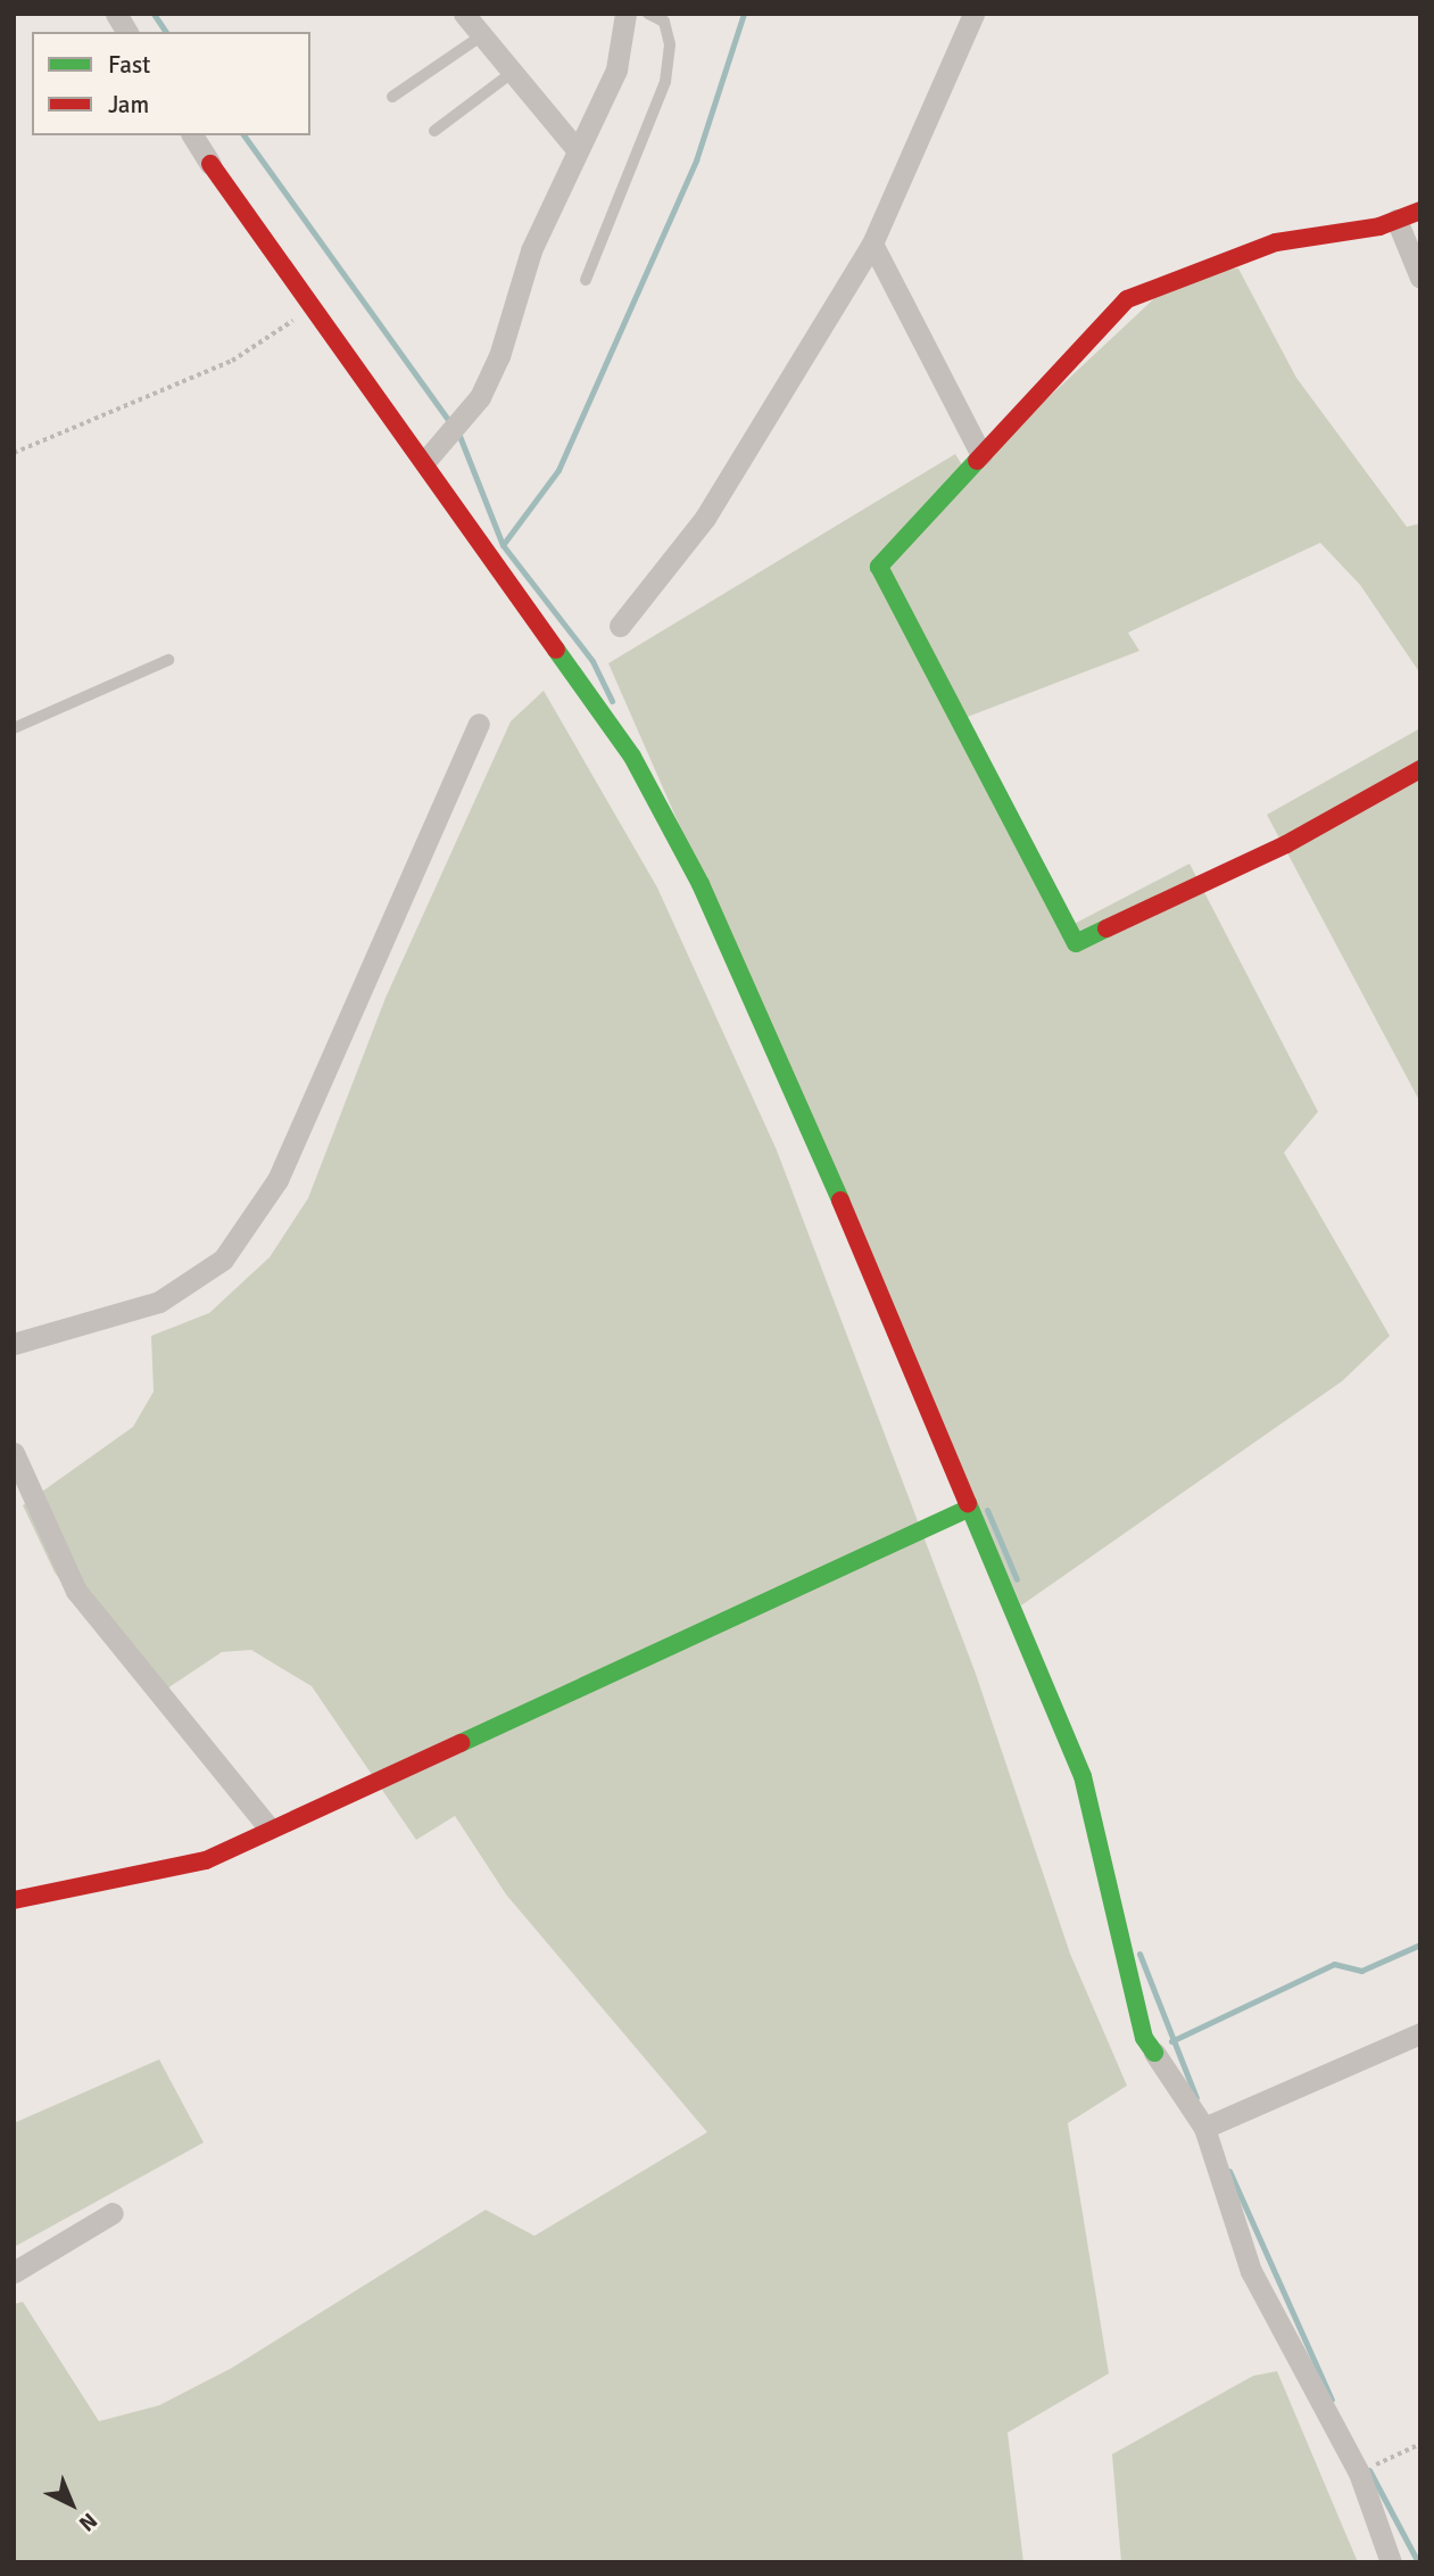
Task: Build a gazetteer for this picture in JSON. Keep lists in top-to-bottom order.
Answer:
{
  "legend": ["Fast", "Jam"],
  "north": "bottom right"
}
